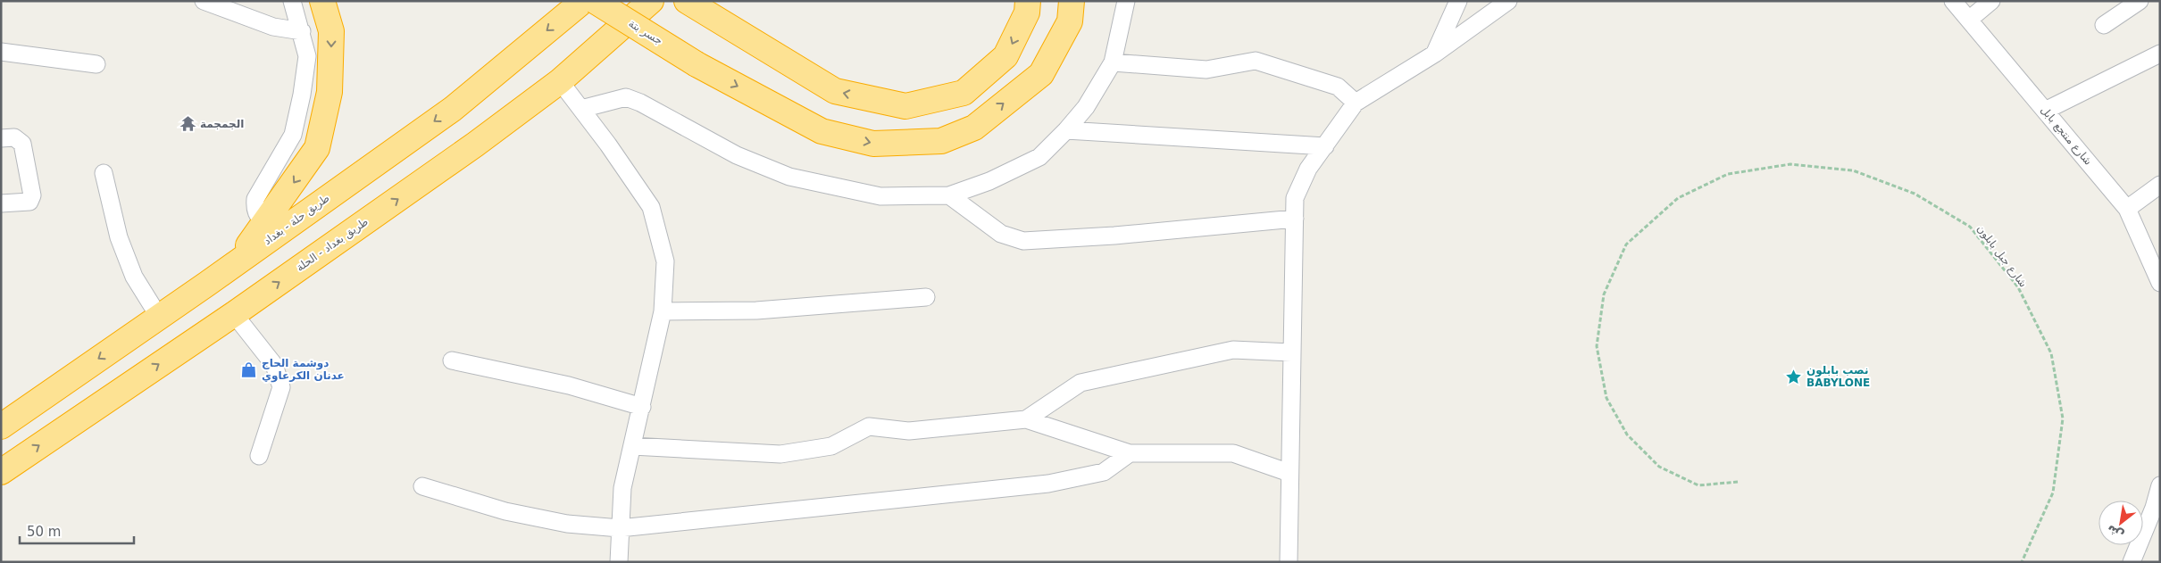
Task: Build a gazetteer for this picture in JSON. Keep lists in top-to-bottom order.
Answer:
{
  "streets": {
    "highway": ["جسر بتة", "طريق حلة - بغداد", "طريق بغداد - الحلة"],
    "street": ["شارع منتجع بابل"],
    "path": ["شارع جبل بابلون"]
  },
  "one_way": ["جسر بتة", "طريق حلة - بغداد", "طريق بغداد - الحلة"],
  "places": {
    "temple": ["الجمجمة"],
    "shop": ["دوشمة الحاج عدنان الكرعاوي"],
    "place": ["نصب بابلون BABYLONE"]
  },
  "scale_bar": "50 m",
  "north": "bottom left"
}
